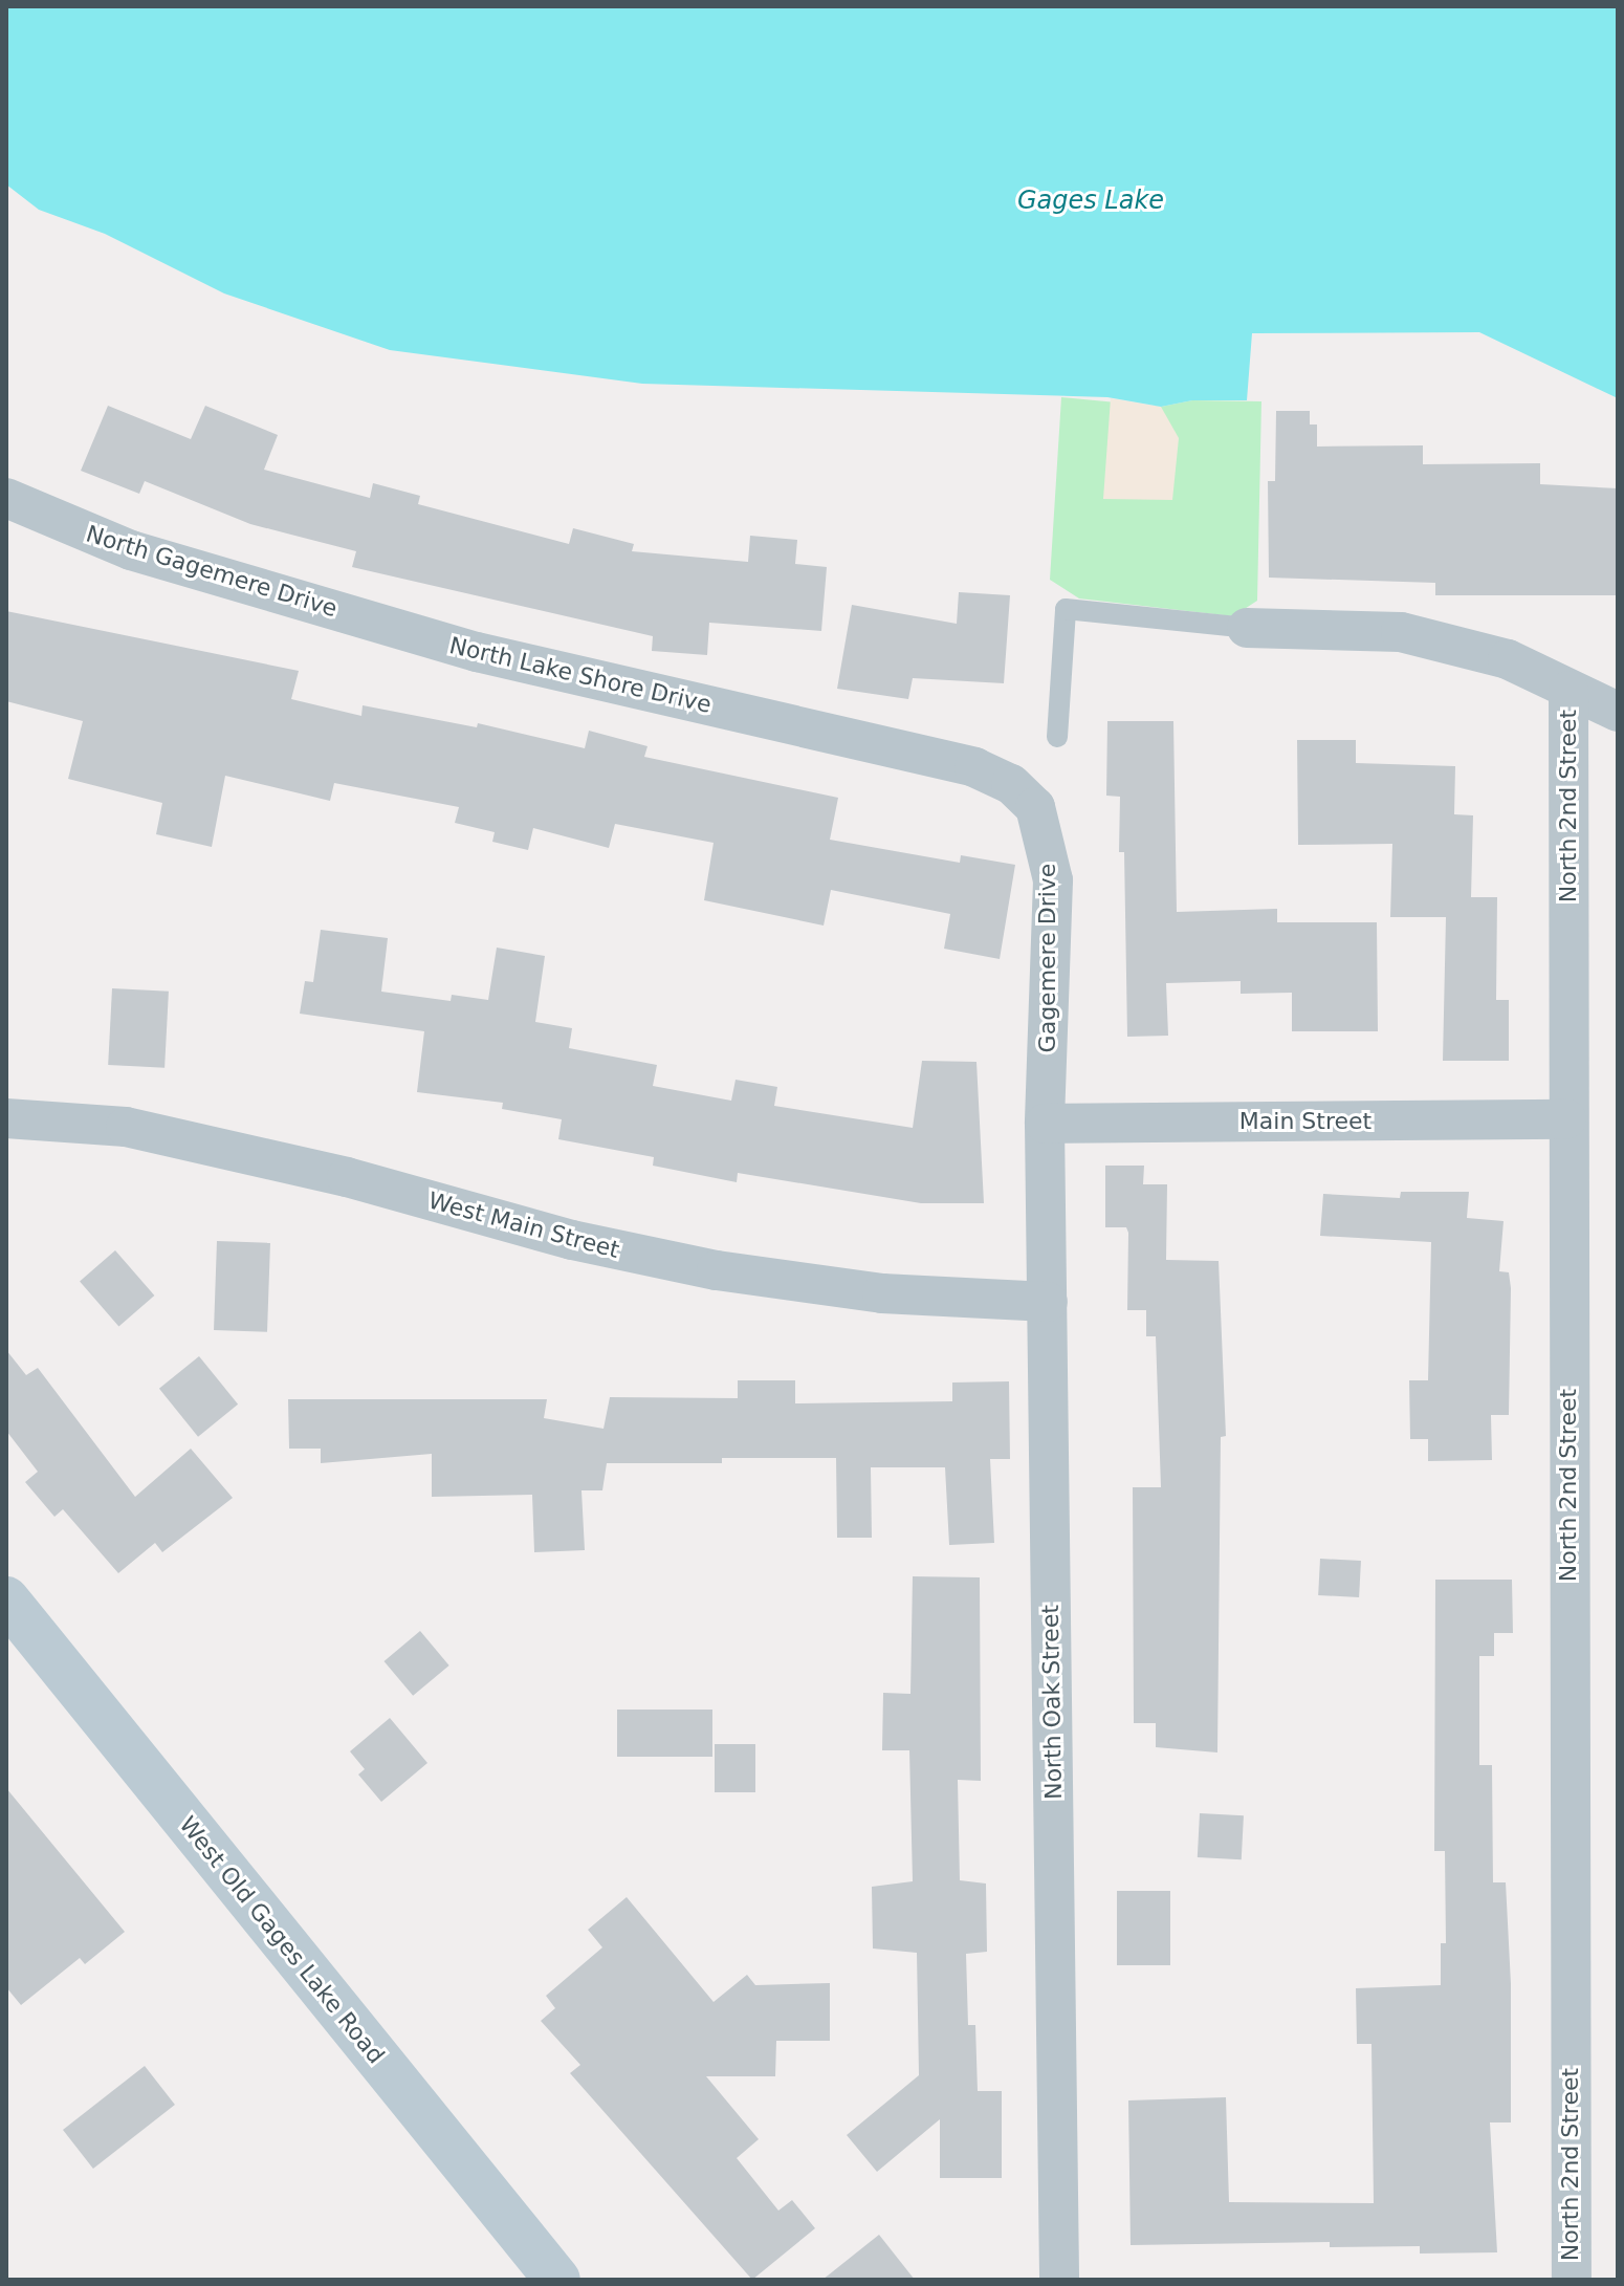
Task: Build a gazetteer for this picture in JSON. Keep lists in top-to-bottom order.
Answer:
{
  "streets": {
    "street": [
      "North Gagemere Drive",
      "North Lake Shore Drive",
      "North 2nd Street",
      "Gagemere Drive",
      "Main Street",
      "West Main Street",
      "North Oak Street",
      "West Old Gages Lake Road"
    ]
  },
  "crossings": [
    ["North Gagemere Drive", "North Lake Shore Drive"],
    ["North Lake Shore Drive", "Gagemere Drive"],
    ["North 2nd Street", "Main Street"],
    ["Gagemere Drive", "Main Street"],
    ["Gagemere Drive", "North Oak Street"],
    ["Main Street", "North Oak Street"],
    ["West Main Street", "North Oak Street"]
  ],
  "water": ["Gages Lake"]
}
